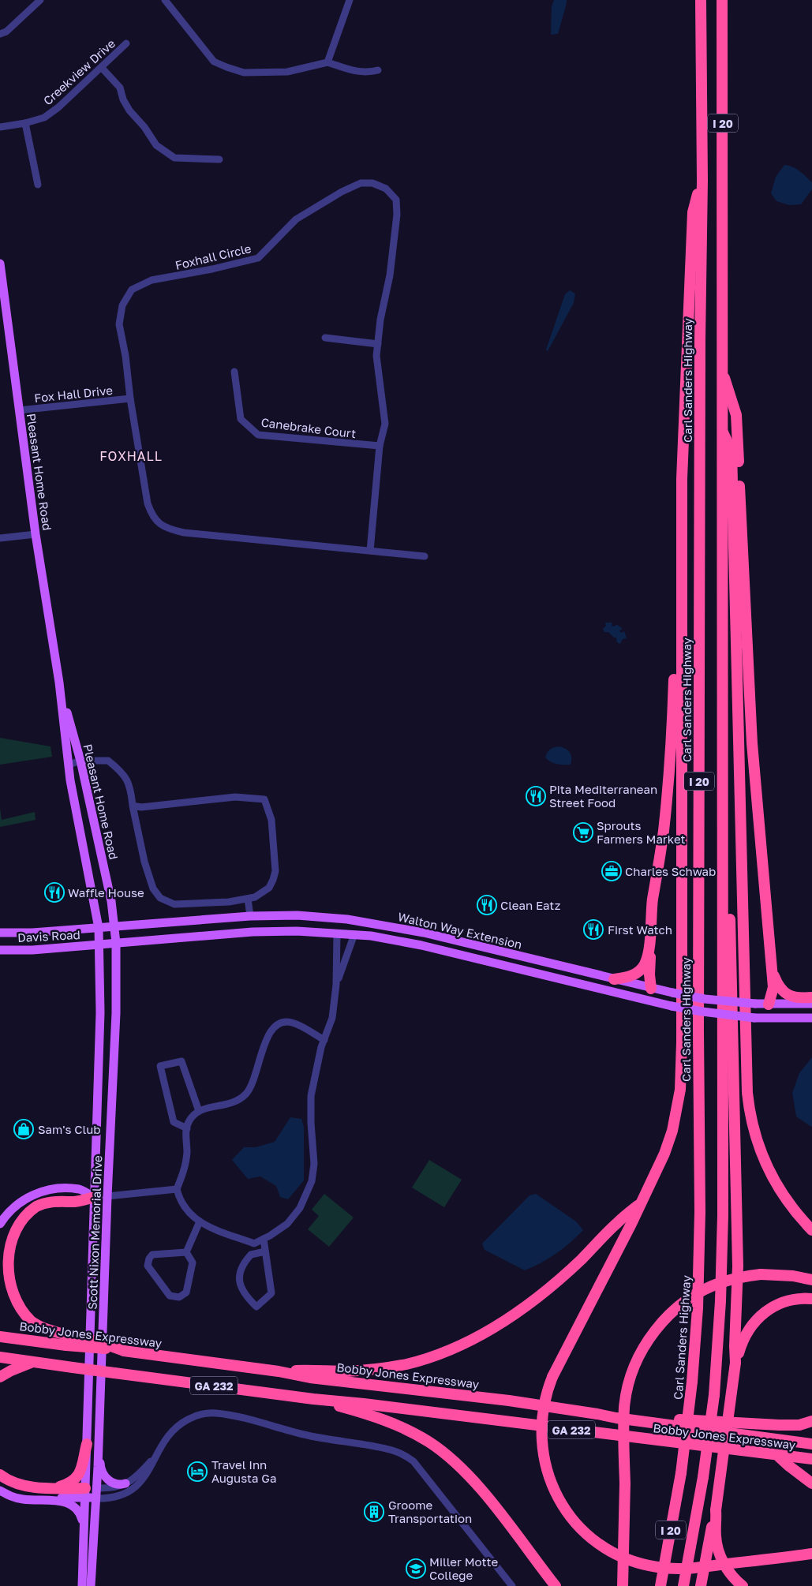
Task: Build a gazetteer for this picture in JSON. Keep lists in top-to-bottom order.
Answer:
{
  "streets": {
    "highway": [
      "I 20",
      "Carl Sanders Highway",
      "Bobby Jones Expressway",
      "GA 232"
    ],
    "main road": [
      "Pleasant Home Road",
      "Walton Way Extension",
      "Davis Road",
      "Scott Nixon Memorial Drive"
    ],
    "street": [
      "Creekview Drive",
      "Foxhall Circle",
      "Fox Hall Drive",
      "Canebrake Court"
    ]
  },
  "crossings": [
    ["Foxhall Circle", "Fox Hall Drive"],
    ["Foxhall Circle", "Canebrake Court"],
    ["Fox Hall Drive", "Pleasant Home Road"],
    ["Pleasant Home Road", "Walton Way Extension"],
    ["Pleasant Home Road", "Davis Road"],
    ["Pleasant Home Road", "Scott Nixon Memorial Drive"],
    ["Walton Way Extension", "Davis Road"],
    ["Walton Way Extension", "Scott Nixon Memorial Drive"],
    ["Davis Road", "Scott Nixon Memorial Drive"]
  ],
  "districts": ["FOXHALL"],
  "places": {
    "restaurant": [
      "Pita Mediterranean Street Food",
      "Waffle House",
      "Clean Eatz",
      "First Watch"
    ],
    "supermarket": ["Sprouts Farmers Market"],
    "office": ["Charles Schwab"],
    "shop": ["Sam's Club"],
    "hotel": ["Travel Inn Augusta Ga"],
    "building": ["Groome Transportation"],
    "school or university": ["Miller Motte College"]
  }
}
